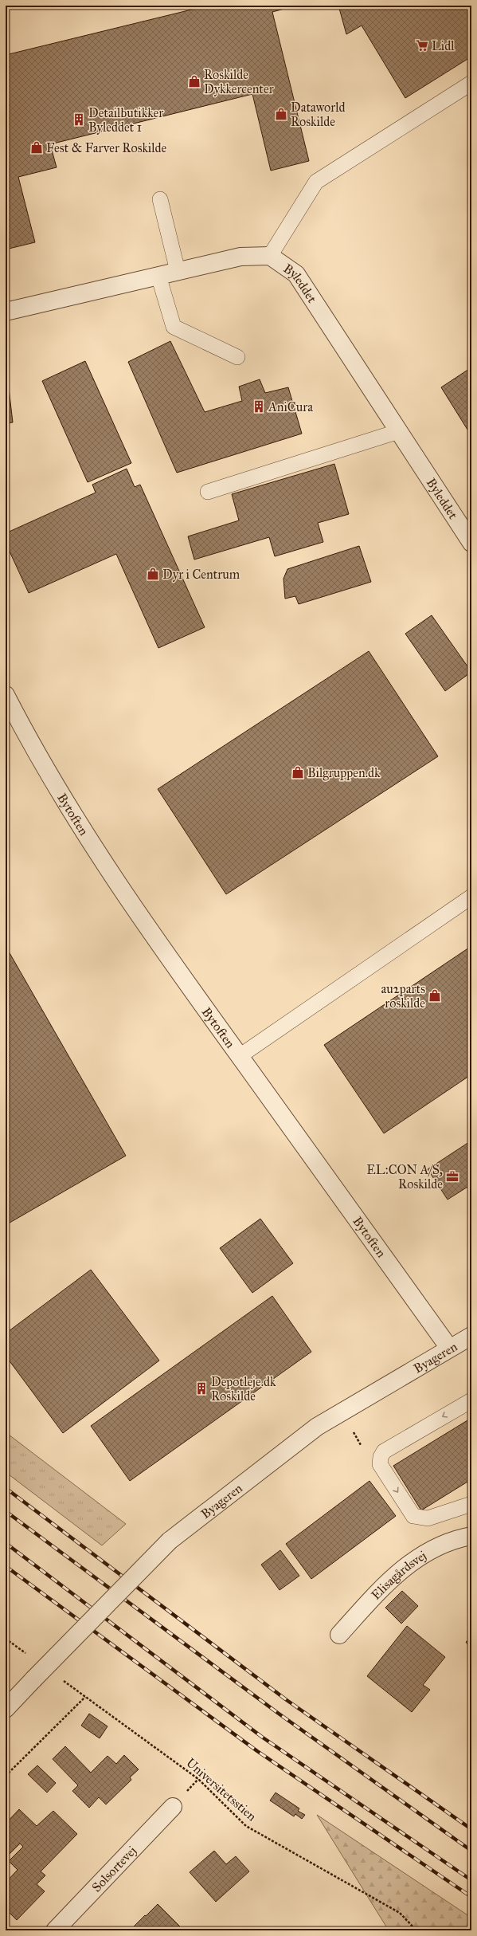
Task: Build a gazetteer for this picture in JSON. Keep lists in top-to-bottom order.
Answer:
{
  "streets": {
    "street": [
      "Byleddet",
      "Bytoften",
      "Byageren",
      "Elisagårdsvej",
      "Solsortevej"
    ],
    "path": ["Universitetsstien"]
  },
  "crossings": [
    ["Bytoften", "Byageren"]
  ],
  "places": {
    "supermarket": ["Lidl"],
    "shop": [
      "Roskilde Dykkercenter",
      "Dataworld Roskilde",
      "Fest & Farver Roskilde",
      "Dyr i Centrum",
      "Bilgruppen.dk",
      "au2parts roskilde"
    ],
    "building": ["Detailbutikker Byleddet 1", "AniCura", "Depotleje.dk Roskilde"],
    "office": ["EL:CON A/S, Roskilde"]
  }
}
